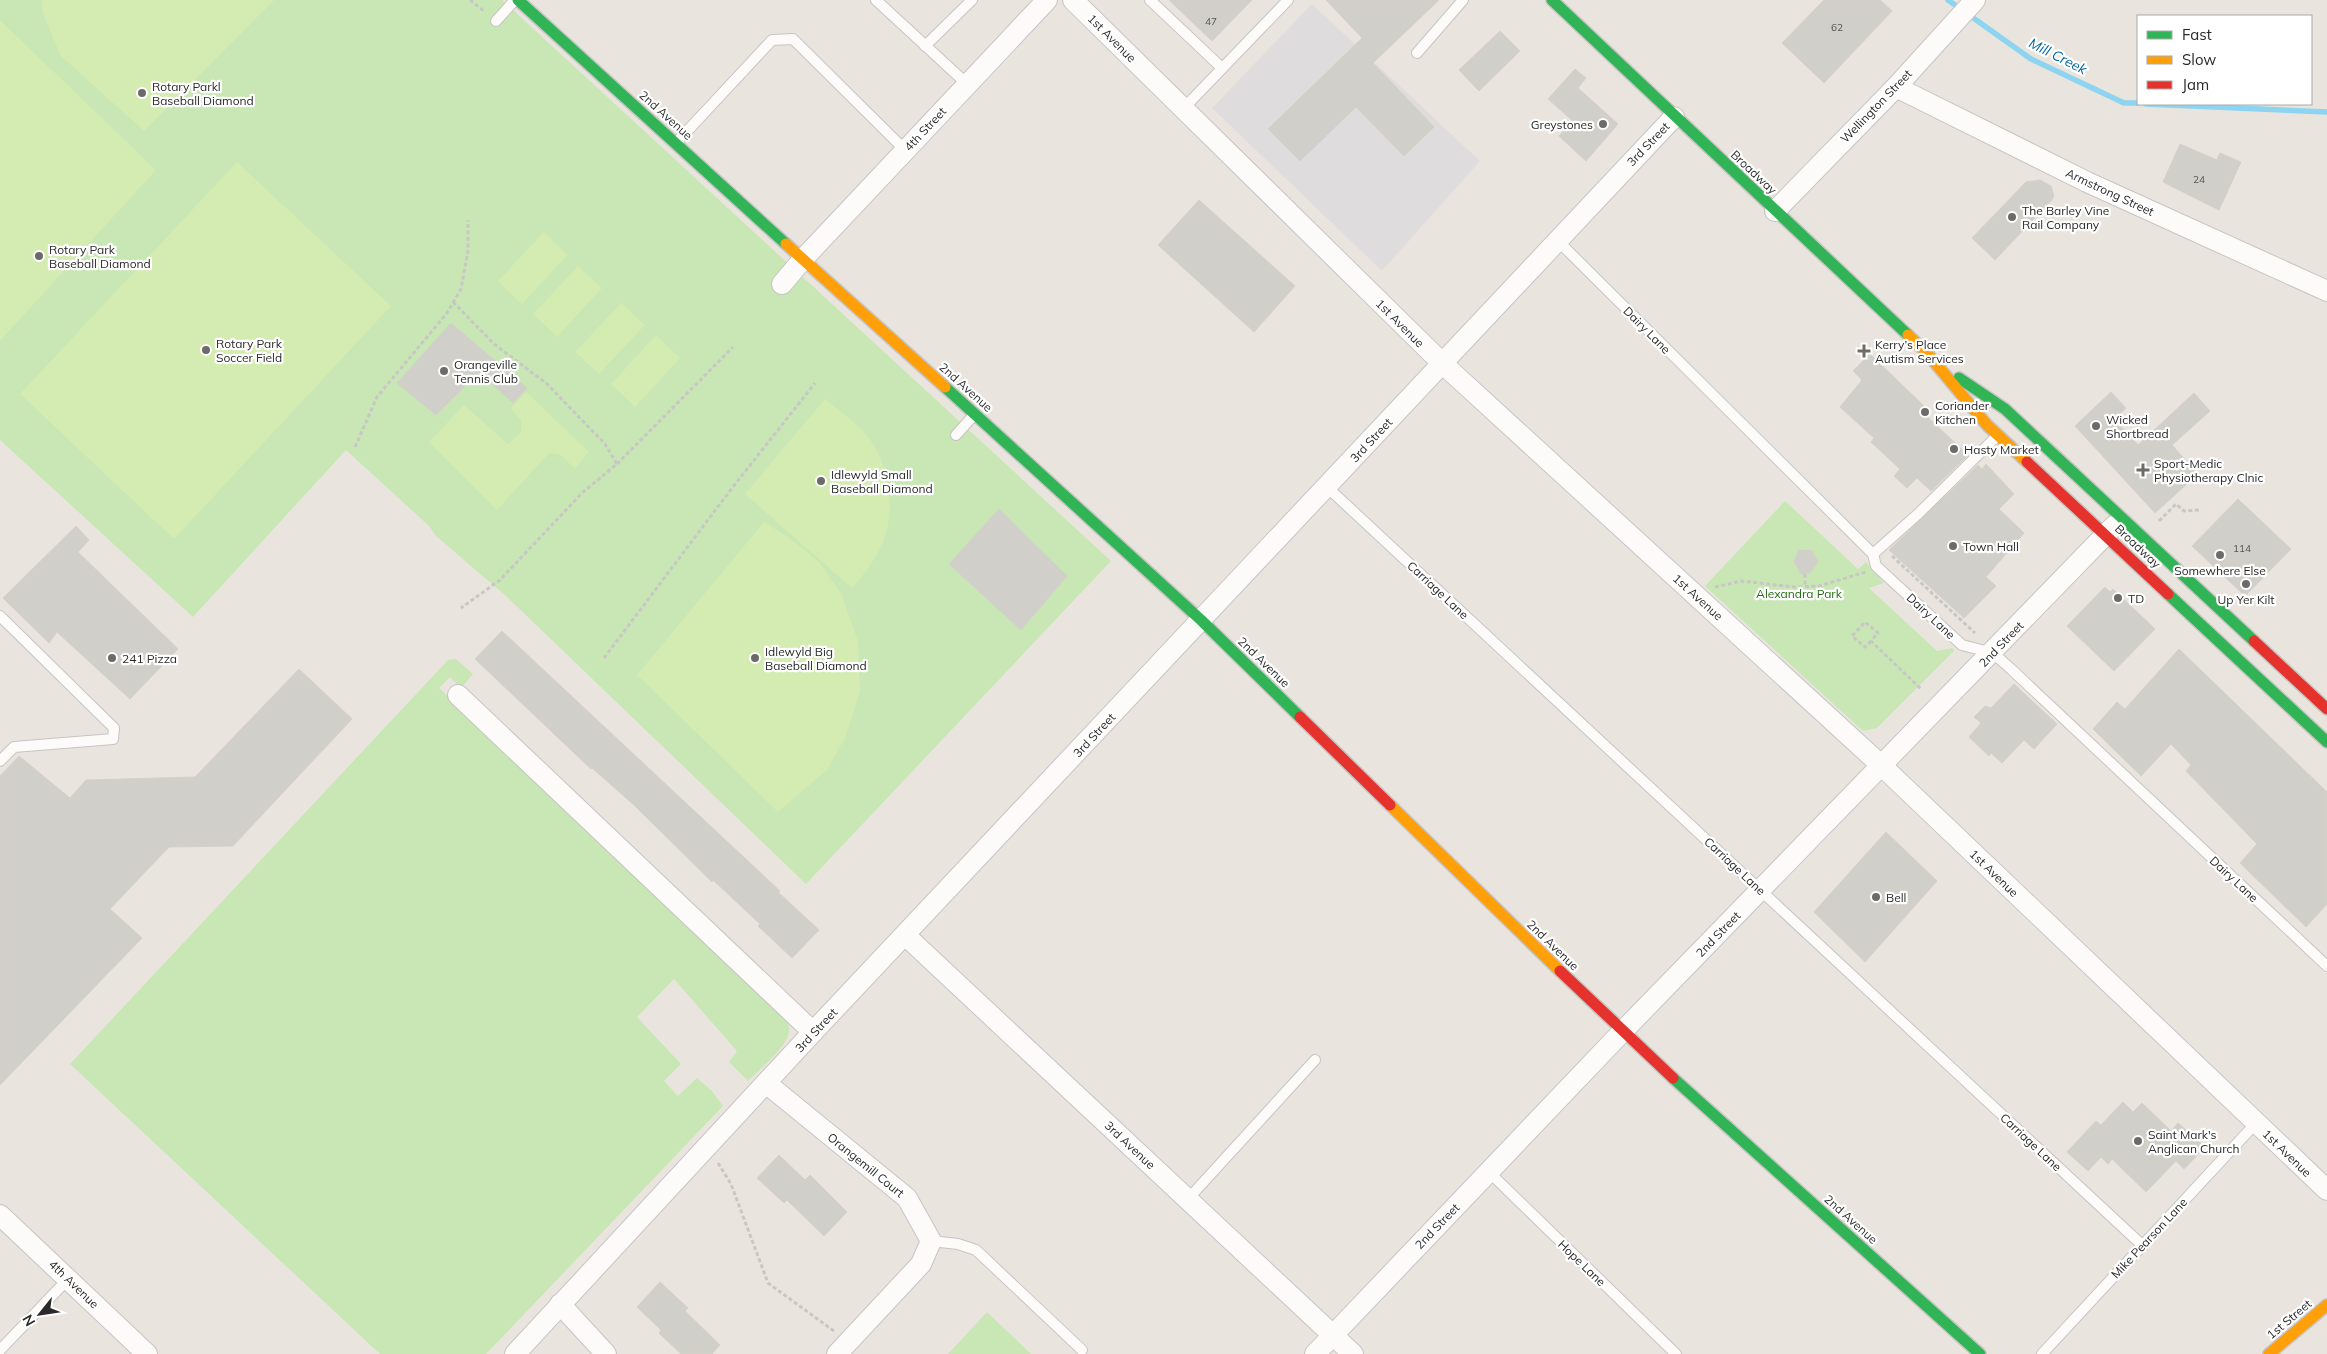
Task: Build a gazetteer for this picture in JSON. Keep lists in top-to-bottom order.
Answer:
{
  "streets": {
    "street": [
      "1st Avenue",
      "Wellington Street",
      "2nd Avenue",
      "4th Street",
      "3rd Street",
      "Broadway",
      "Armstrong Street",
      "2nd Street",
      "3rd Avenue",
      "Orangemill Court",
      "4th Avenue",
      "1st Street"
    ],
    "lane": [
      "Dairy Lane",
      "Carriage Lane",
      "Mike Pearson Lane",
      "Hope Lane"
    ]
  },
  "crossings": [
    ["1st Avenue", "3rd Street"],
    ["1st Avenue", "2nd Street"],
    ["1st Avenue", "Mike Pearson Lane"],
    ["Wellington Street", "Broadway"],
    ["Wellington Street", "Armstrong Street"],
    ["2nd Avenue", "4th Street"],
    ["2nd Avenue", "3rd Street"],
    ["2nd Avenue", "2nd Street"],
    ["3rd Street", "Broadway"],
    ["3rd Street", "Dairy Lane"],
    ["3rd Street", "Carriage Lane"],
    ["3rd Street", "3rd Avenue"],
    ["3rd Street", "Orangemill Court"],
    ["Broadway", "2nd Street"],
    ["Dairy Lane", "2nd Street"],
    ["Carriage Lane", "2nd Street"],
    ["Carriage Lane", "Mike Pearson Lane"],
    ["2nd Street", "3rd Avenue"],
    ["2nd Street", "Hope Lane"]
  ],
  "water": ["Mill Creek"],
  "parks": ["Alexandra Park"],
  "places": {
    "other": [
      "Rotary Parkl Baseball Diamond",
      "Greystones",
      "The Barley Vine Rail Company",
      "Rotary Park Baseball Diamond",
      "Rotary Park Soccer Field",
      "Orangeville Tennis Club",
      "Coriander Kitchen",
      "Wicked Shortbread",
      "Hasty Market",
      "Idlewyld Small Baseball Diamond",
      "Town Hall",
      "Somewhere Else",
      "Up Yer Kilt",
      "TD",
      "241 Pizza",
      "Idlewyld Big Baseball Diamond",
      "Bell",
      "Saint Mark's Anglican Church"
    ],
    "health": ["Kerry’s Place Autism Services", "Sport-Medic Physiotherapy Clnic"]
  },
  "house_numbers": [
    "47",
    "62",
    "24",
    "114"
  ],
  "legend": ["Fast", "Slow", "Jam"],
  "north": "bottom left"
}
